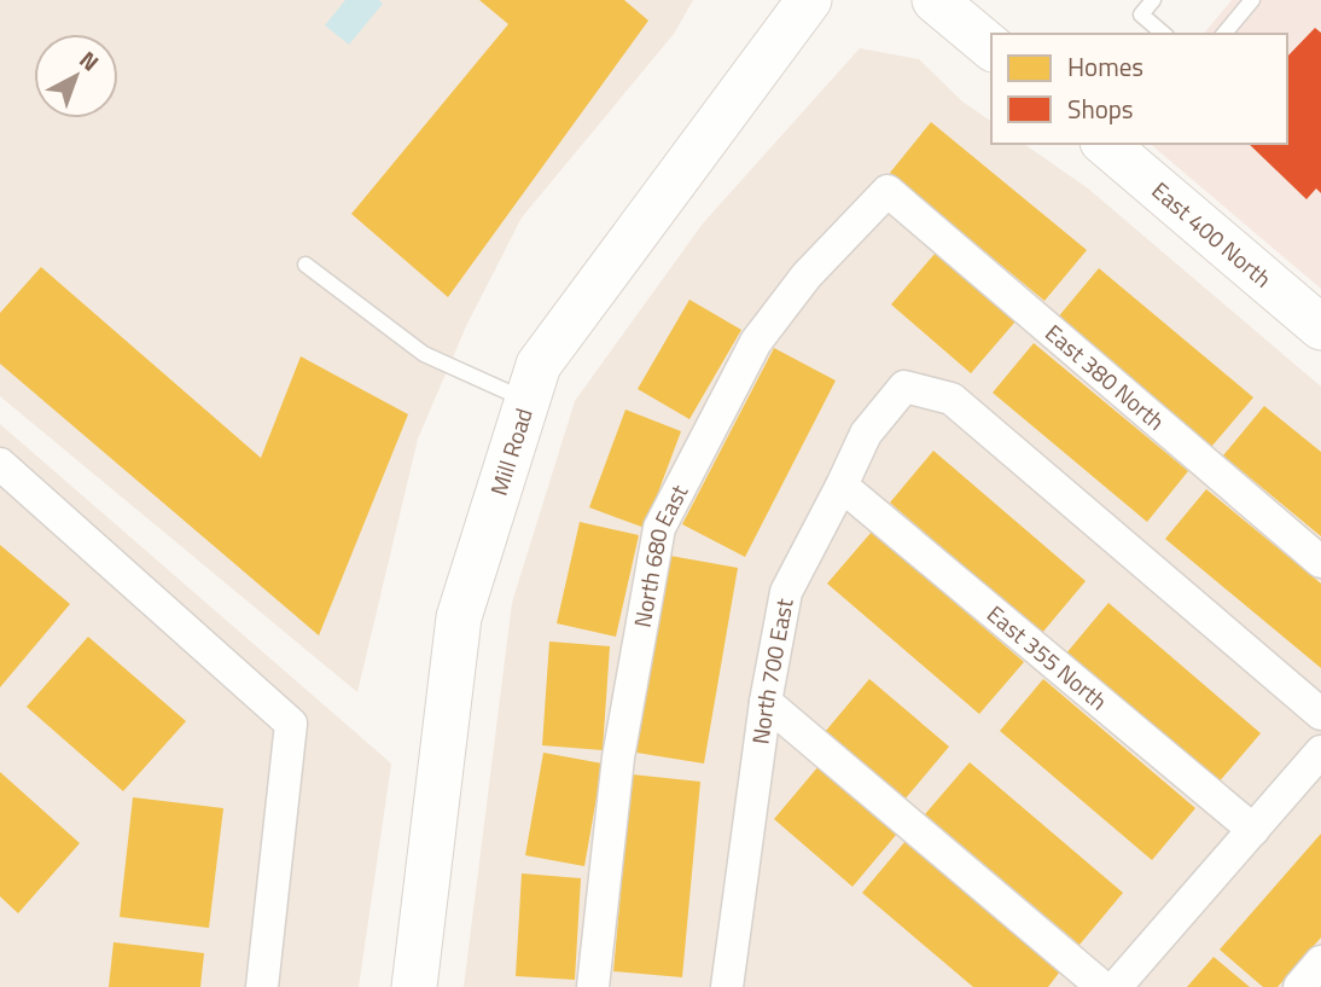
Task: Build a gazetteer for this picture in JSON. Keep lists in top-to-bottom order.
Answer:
{
  "streets": {
    "main road": ["East 400 North", "Mill Road"],
    "street": [
      "East 380 North",
      "North 680 East",
      "East 355 North",
      "North 700 East"
    ]
  },
  "crossings": [
    ["East 380 North", "North 680 East"],
    ["East 355 North", "North 700 East"]
  ],
  "legend": ["Homes", "Shops"],
  "north": "top right"
}
